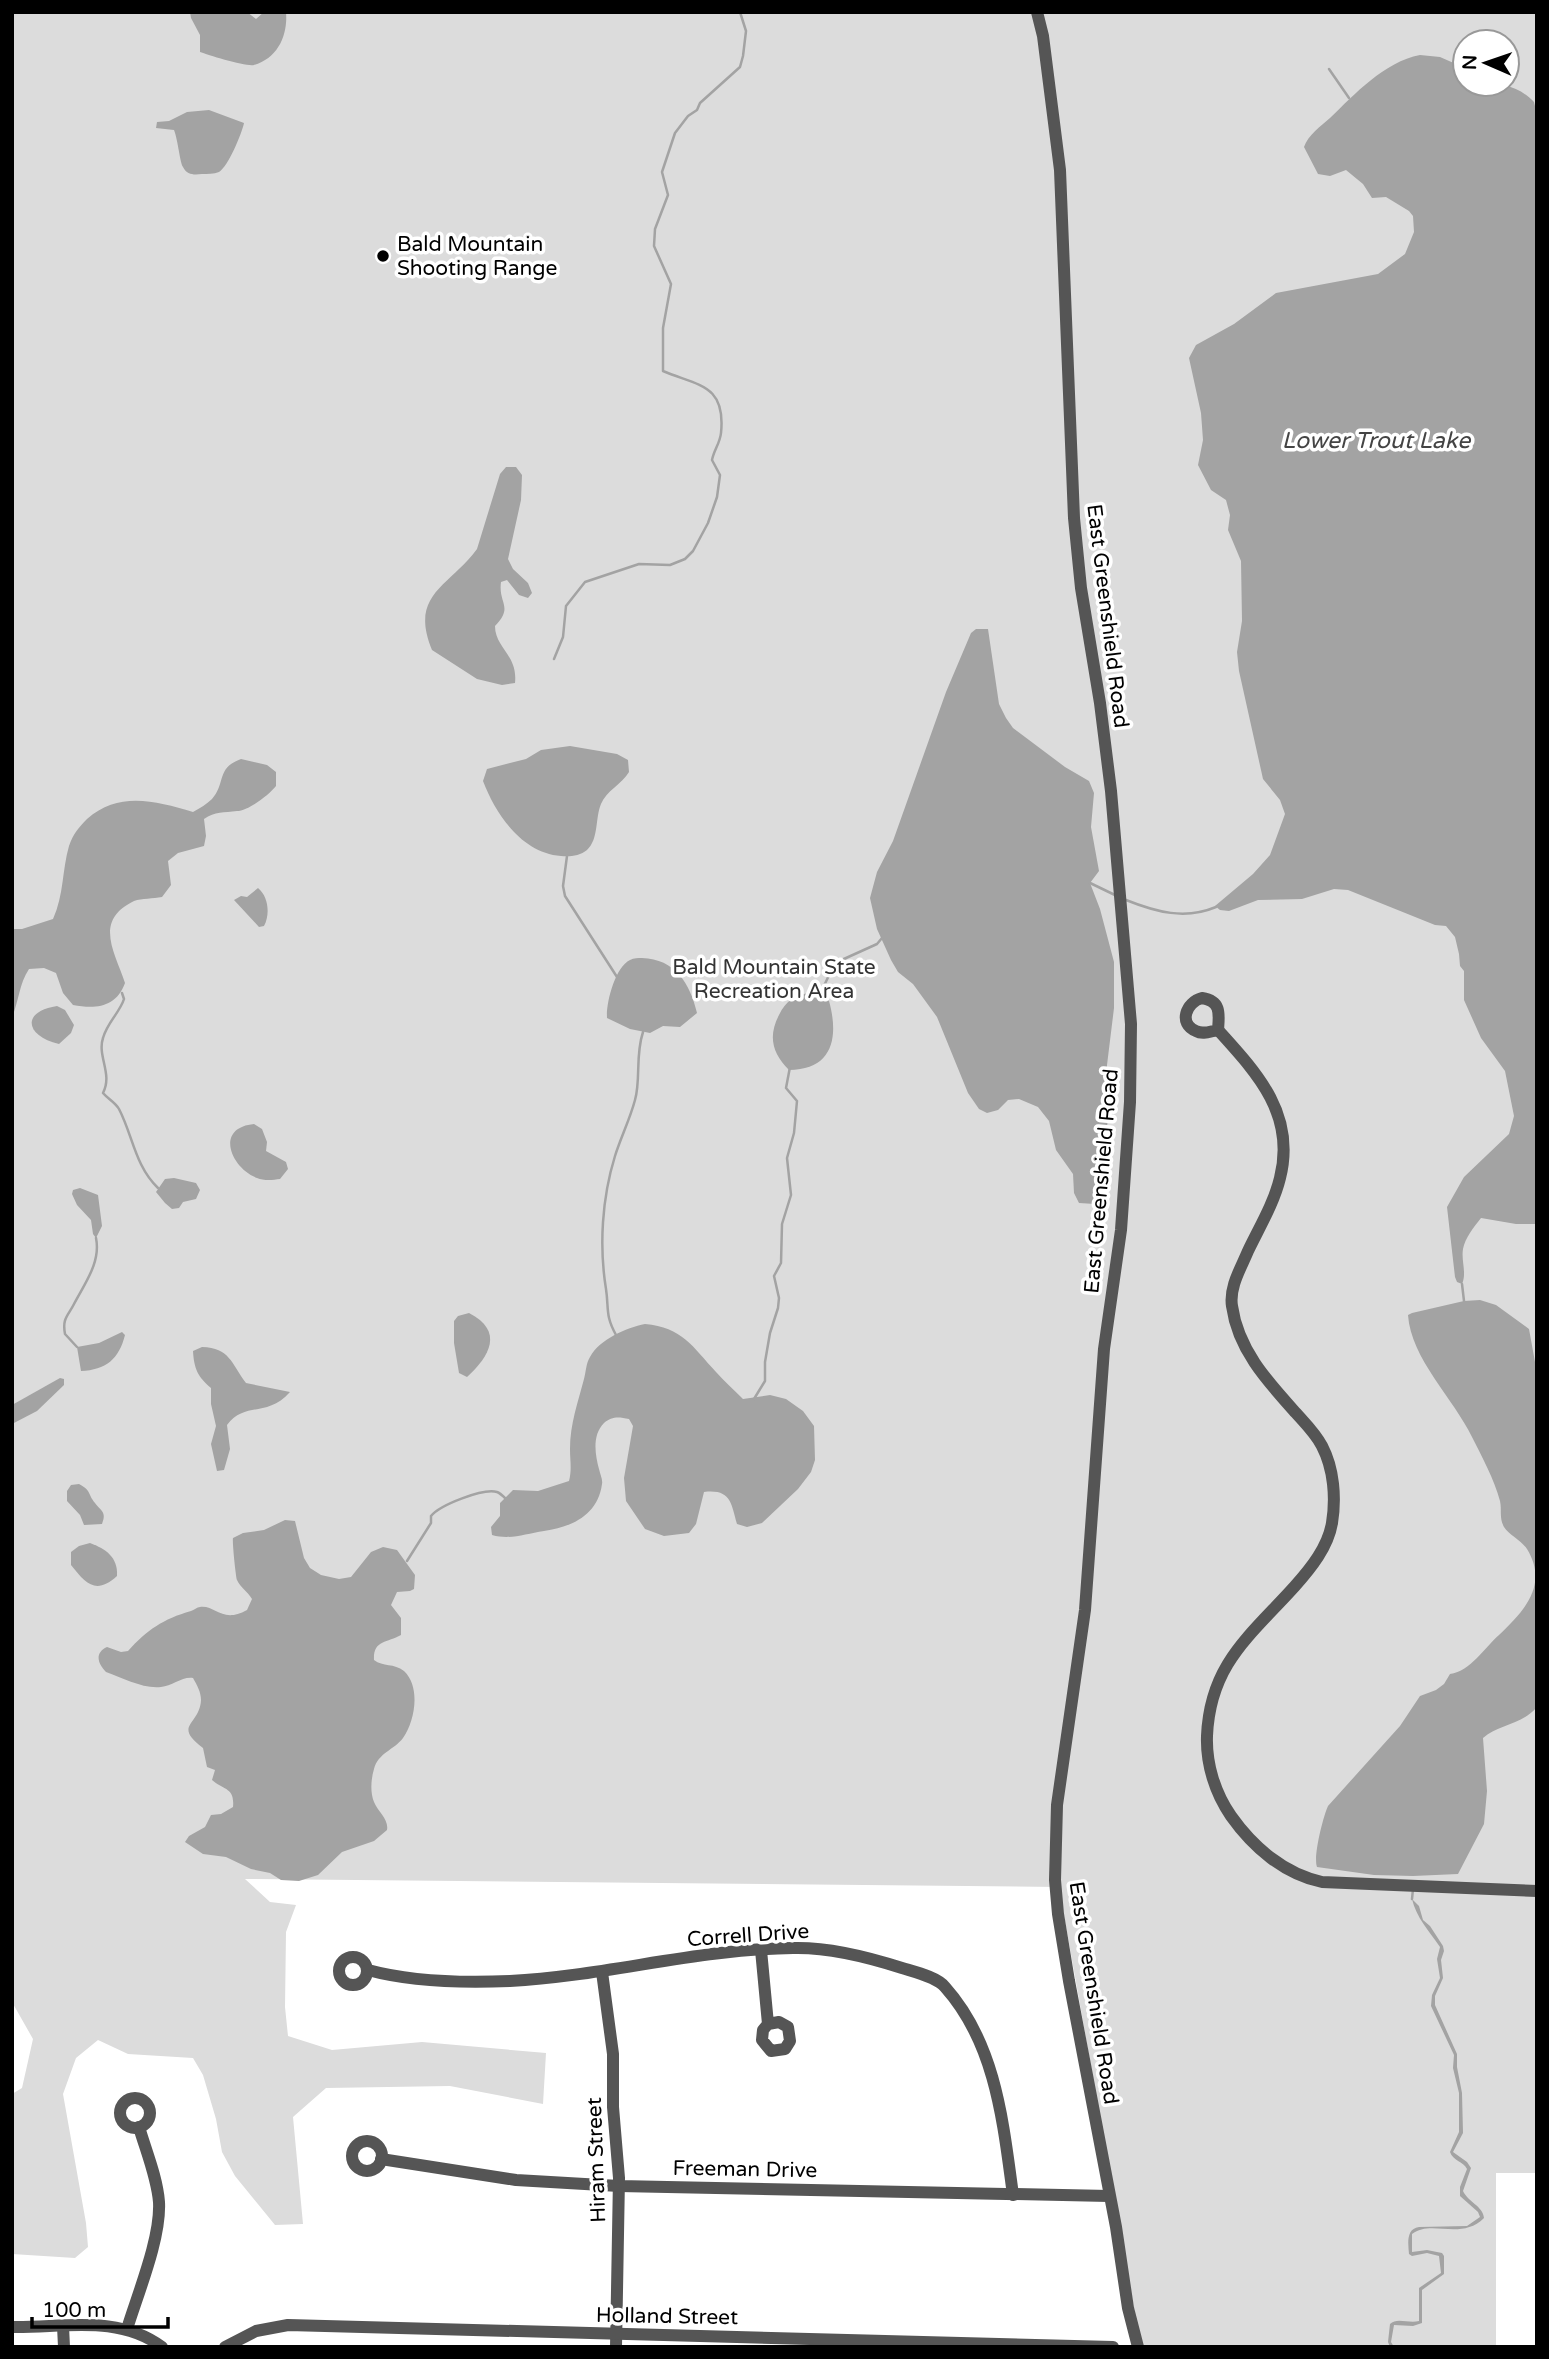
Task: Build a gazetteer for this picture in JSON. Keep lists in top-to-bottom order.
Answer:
{
  "streets": {
    "street": [
      "East Greenshield Road",
      "Correll Drive",
      "Hiram Street",
      "Freeman Drive",
      "Holland Street"
    ]
  },
  "crossings": [
    ["East Greenshield Road", "Freeman Drive"],
    ["East Greenshield Road", "Holland Street"],
    ["Correll Drive", "Hiram Street"],
    ["Correll Drive", "Freeman Drive"],
    ["Hiram Street", "Freeman Drive"],
    ["Hiram Street", "Holland Street"]
  ],
  "water": ["Lower Trout Lake"],
  "parks": ["Bald Mountain State Recreation Area"],
  "places": ["Bald Mountain Shooting Range"],
  "scale_bar": "100 m",
  "north": "left"
}
